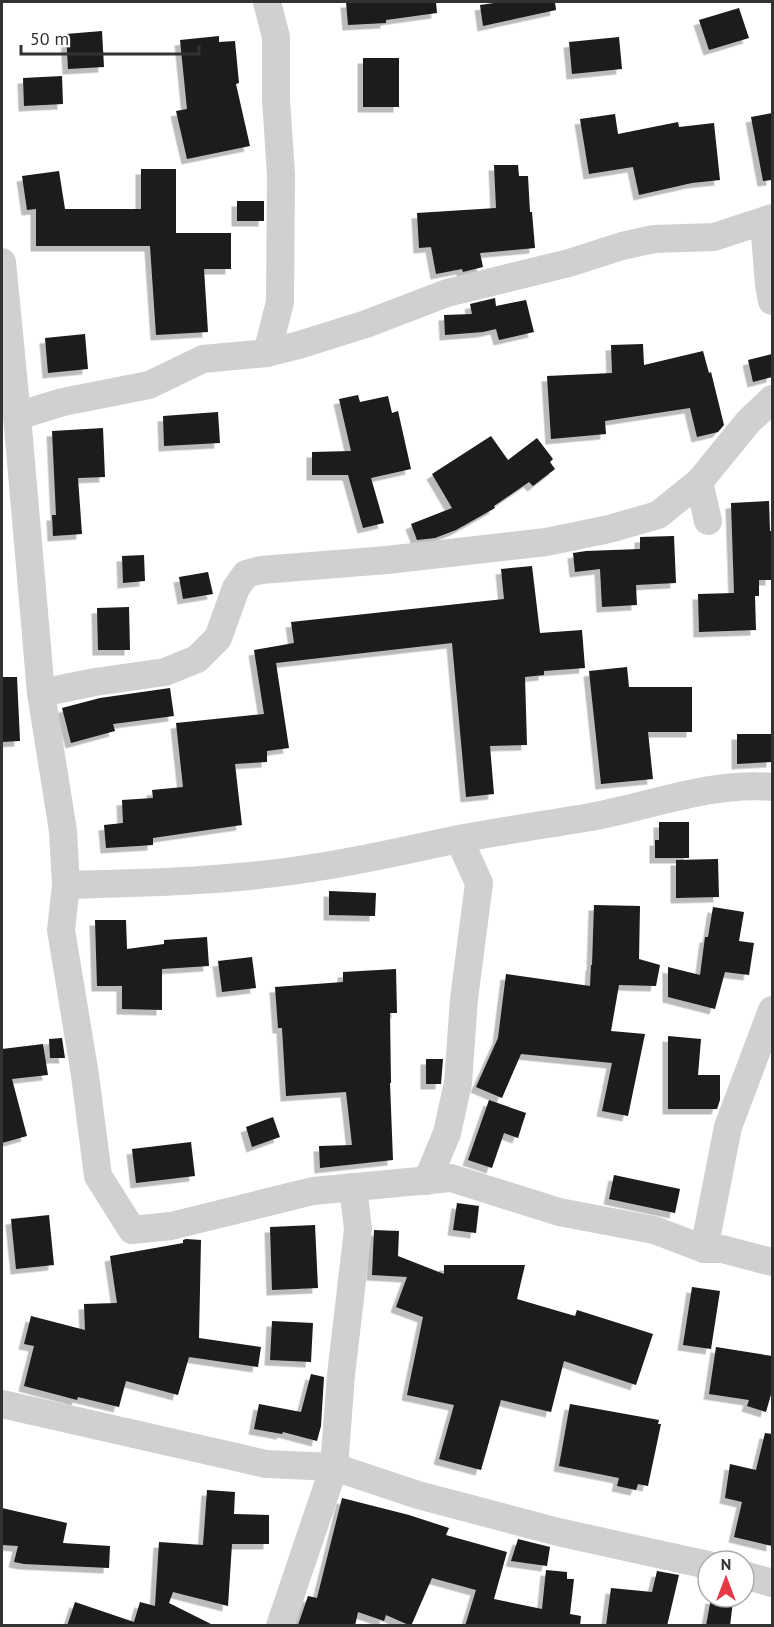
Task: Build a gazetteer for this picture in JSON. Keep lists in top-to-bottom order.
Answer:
{
  "scale_bar": "50 m",
  "north": "top"
}
